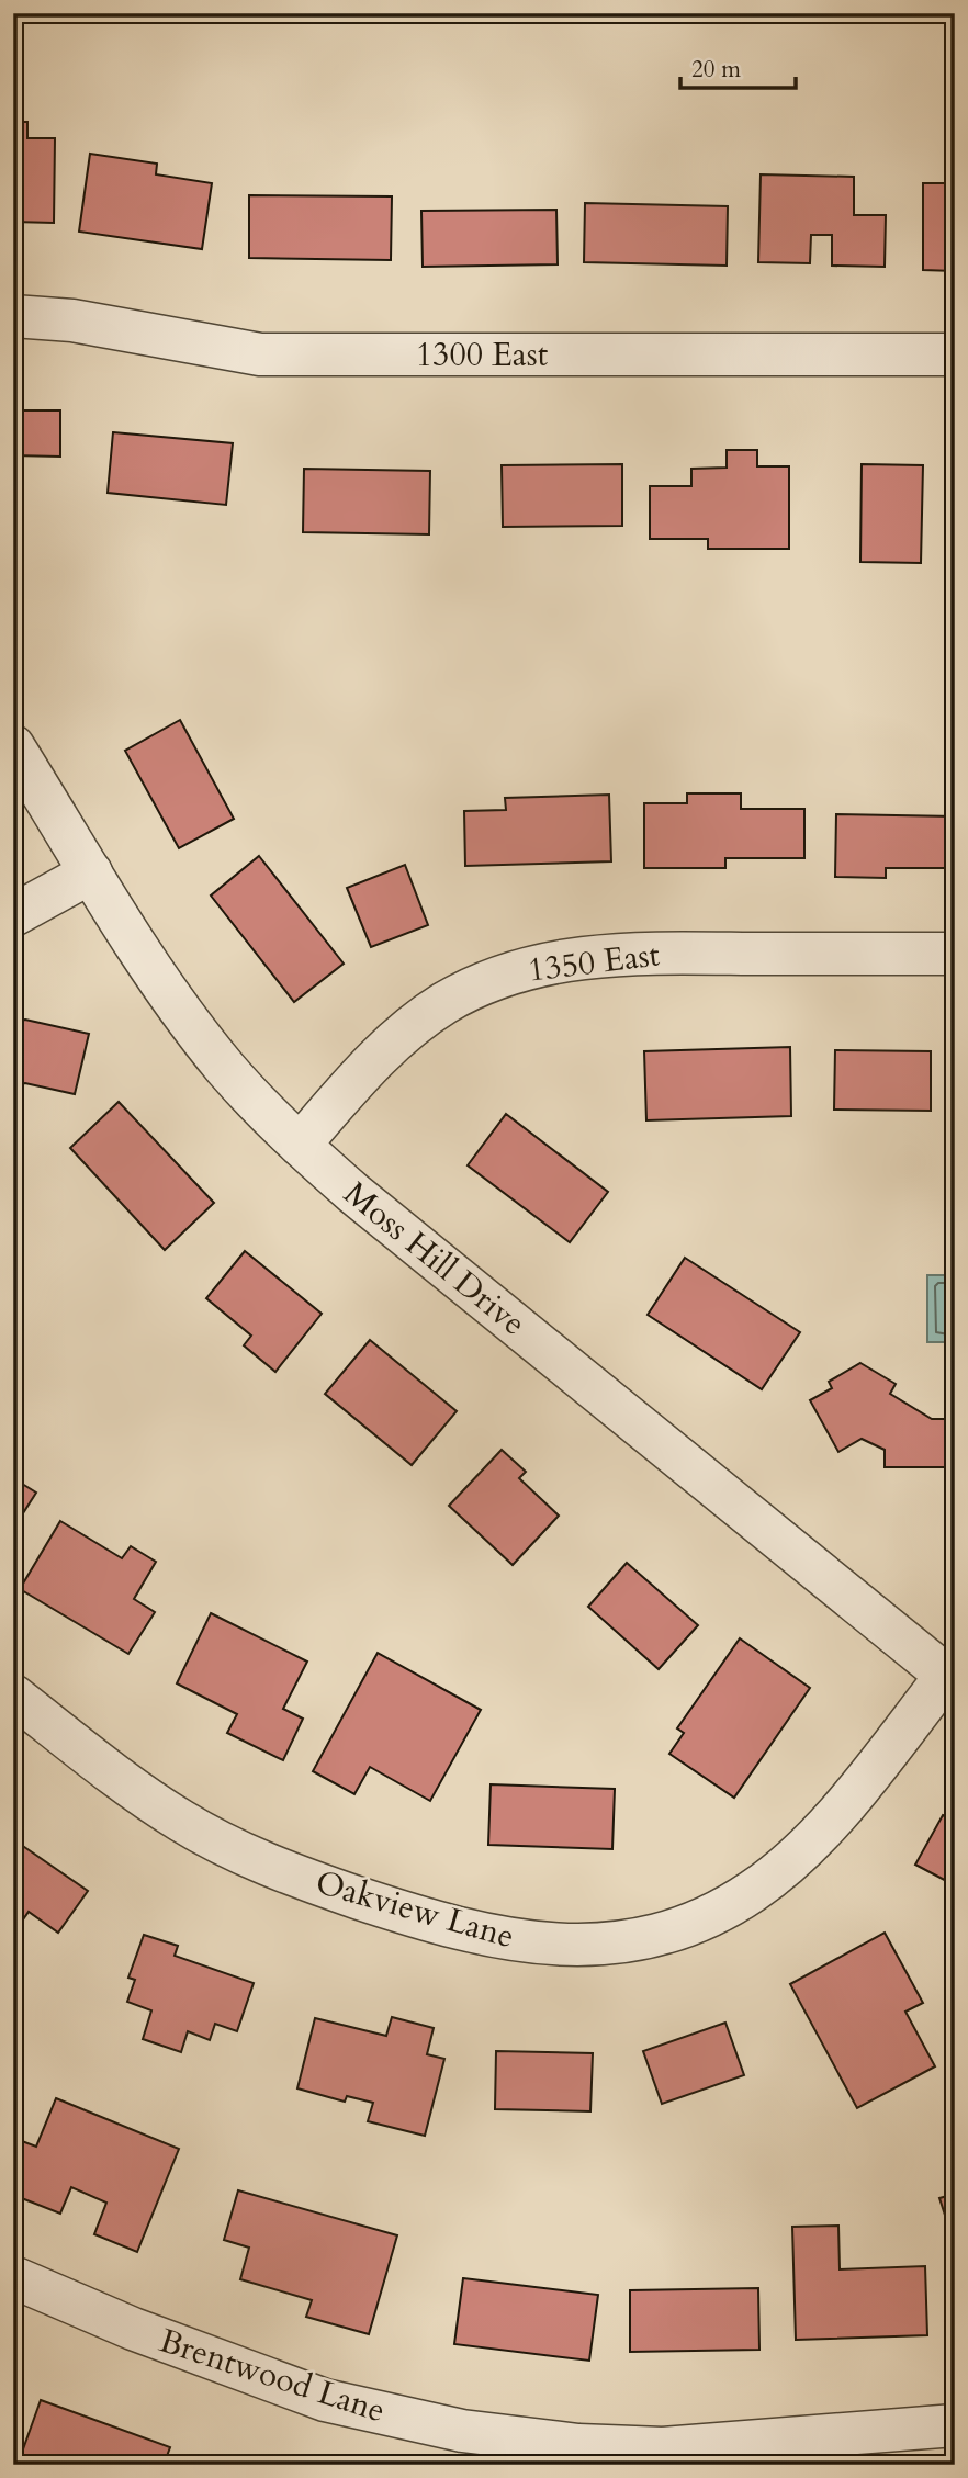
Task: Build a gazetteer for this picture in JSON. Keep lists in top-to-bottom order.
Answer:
{
  "streets": {
    "street": [
      "1300 East",
      "1350 East",
      "Moss Hill Drive",
      "Oakview Lane",
      "Brentwood Lane"
    ]
  },
  "crossings": [
    ["1350 East", "Moss Hill Drive"],
    ["Moss Hill Drive", "Oakview Lane"]
  ],
  "scale_bar": "20 m"
}
